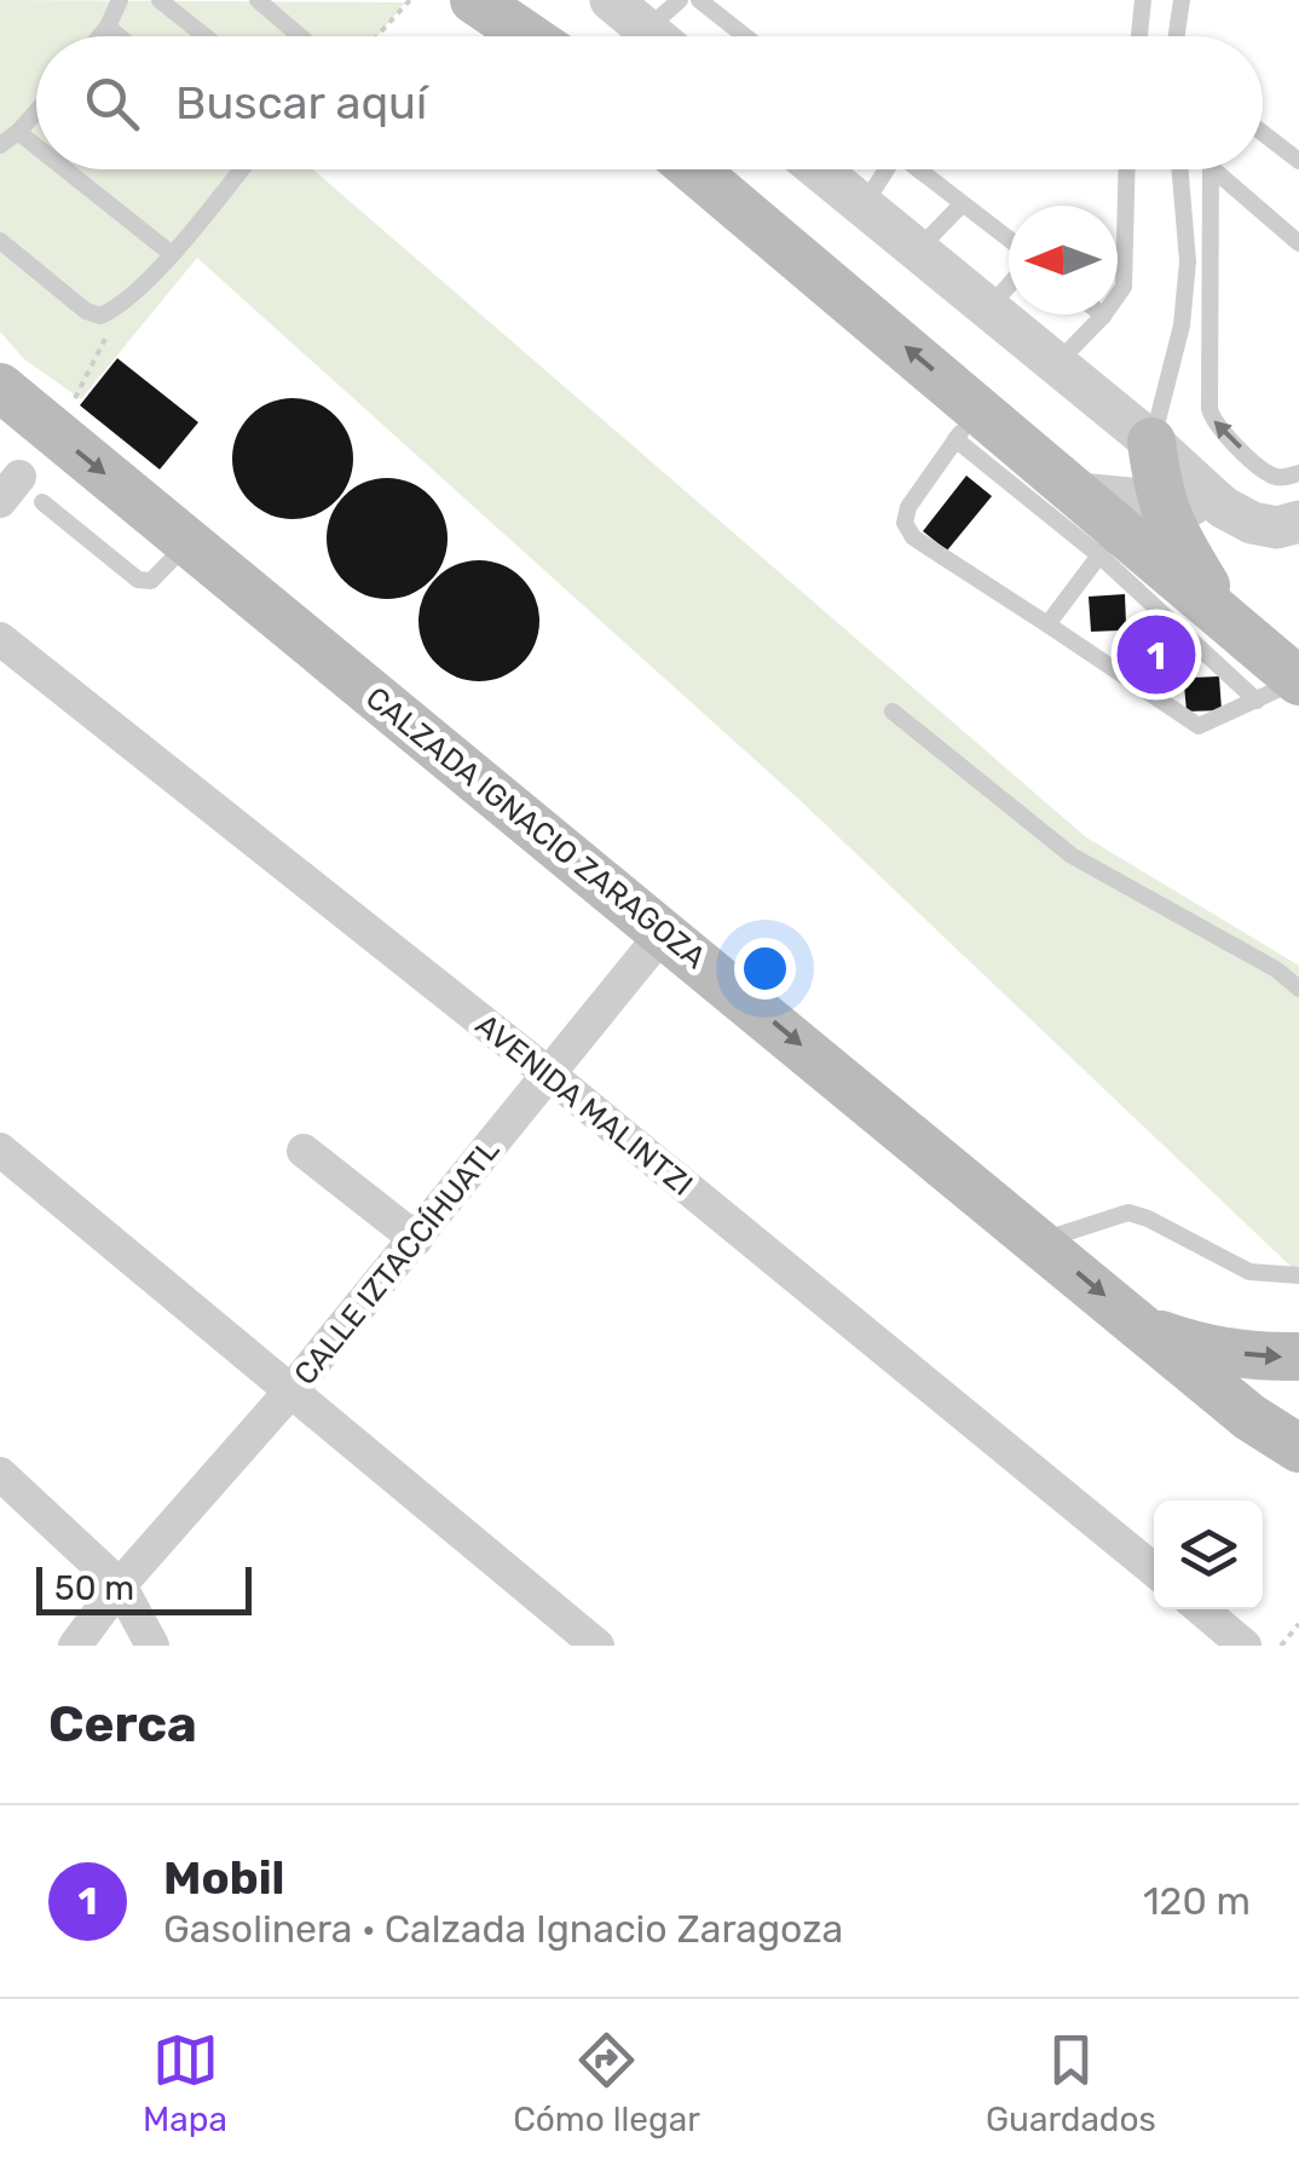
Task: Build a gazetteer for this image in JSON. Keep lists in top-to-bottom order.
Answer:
{
  "streets": {
    "main road": ["CALZADA IGNACIO ZARAGOZA"],
    "street": ["AVENIDA MALINTZI", "CALLE IZTACCÍHUATL"]
  },
  "crossings": [
    ["CALZADA IGNACIO ZARAGOZA", "CALLE IZTACCÍHUATL"],
    ["AVENIDA MALINTZI", "CALLE IZTACCÍHUATL"]
  ],
  "one_way": ["CALZADA IGNACIO ZARAGOZA"],
  "scale_bar": "50 m",
  "north": "left",
  "page": {
    "search": "Buscar aquí",
    "pins": "1",
    "scale": "50 m",
    "heading": "Cerca",
    "list": [
      {
        "mark": "1",
        "name": "Mobil",
        "note": "Gasolinera · Calzada Ignacio Zaragoza",
        "value": "120 m"
      }
    ],
    "nav": ["Mapa", "Cómo llegar", "Guardados"]
  }
}
